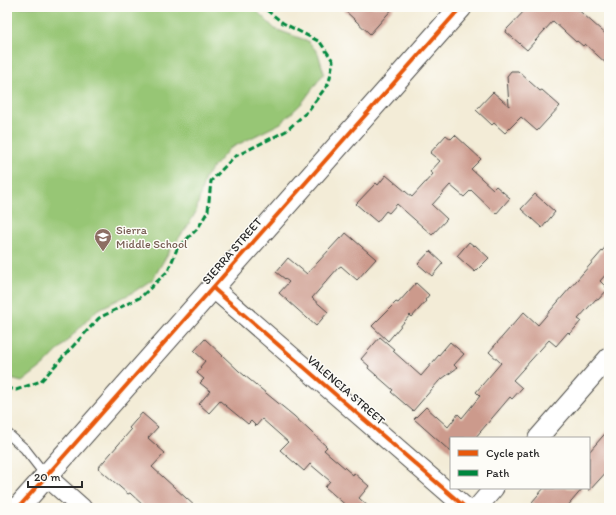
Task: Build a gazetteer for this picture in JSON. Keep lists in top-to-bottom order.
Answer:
{
  "streets": {
    "street": ["SIERRA STREET", "VALENCIA STREET"]
  },
  "crossings": [
    ["SIERRA STREET", "VALENCIA STREET"]
  ],
  "places": {
    "school or university": ["Sierra Middle School"]
  },
  "legend": ["Cycle path", "Path"],
  "scale_bar": "20 m"
}
